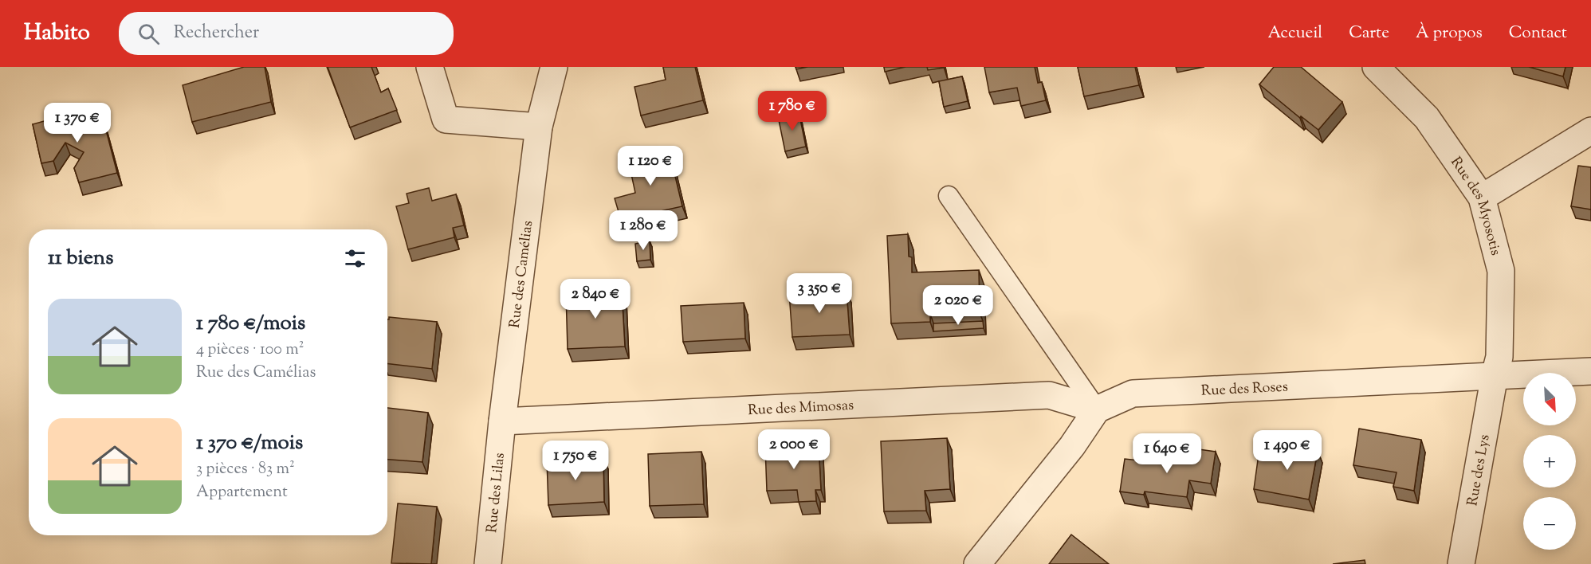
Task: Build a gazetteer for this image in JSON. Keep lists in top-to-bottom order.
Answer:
{
  "streets": {
    "street": [
      "Rue des Myosotis",
      "Rue des Camélias",
      "Rue des Roses",
      "Rue des Mimosas",
      "Rue des Lys",
      "Rue des Lilas"
    ]
  },
  "crossings": [
    ["Rue des Myosotis", "Rue des Roses"],
    ["Rue des Myosotis", "Rue des Lys"],
    ["Rue des Camélias", "Rue des Mimosas"],
    ["Rue des Camélias", "Rue des Lilas"],
    ["Rue des Roses", "Rue des Mimosas"],
    ["Rue des Roses", "Rue des Lys"],
    ["Rue des Mimosas", "Rue des Lilas"]
  ],
  "north": "bottom right",
  "page": {
    "header": "Habito",
    "search": "Rechercher",
    "nav": [
      "Accueil",
      "Carte",
      "À propos",
      "Contact"
    ],
    "price": [
      "1 780 €",
      "1 370 €",
      "1 120 €",
      "1 280 €",
      "3 350 €",
      "2 840 €",
      "2 020 €",
      "2 000 €",
      "1 490 €",
      "1 640 €",
      "1 750 €"
    ],
    "heading": "11 biens",
    "list": [
      {
        "name": "1 780 €/mois",
        "note": "4 pièces · 100 m² · Rue des Camélias"
      },
      {
        "name": "1 370 €/mois",
        "note": "3 pièces · 83 m² · Appartement"
      }
    ],
    "map_buttons": ["+", "−"]
  }
}
